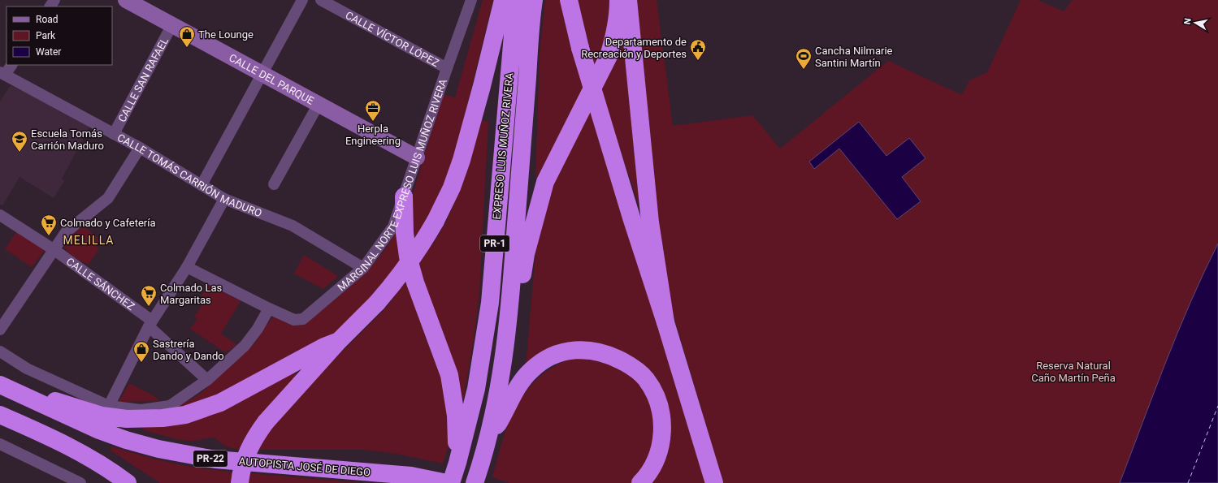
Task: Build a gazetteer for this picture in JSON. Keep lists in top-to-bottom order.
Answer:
{
  "streets": {
    "highway": [
      "EXPRESO LUIS MUÑOZ RIVERA",
      "PR-1",
      "PR-22",
      "AUTOPISTA JOSÉ DE DIEGO"
    ],
    "street": [
      "CALLE VÍCTOR LÓPEZ",
      "CALLE DEL PARQUE",
      "CALLE SAN RAFAEL",
      "CALLE TOMÁS CARRIÓN MADURO",
      "MARGINAL NORTE EXPRESO LUIS MUÑOZ RIVERA",
      "CALLE SÁNCHEZ"
    ]
  },
  "crossings": [
    ["CALLE VÍCTOR LÓPEZ", "MARGINAL NORTE EXPRESO LUIS MUÑOZ RIVERA"],
    ["CALLE DEL PARQUE", "CALLE SAN RAFAEL"],
    ["CALLE DEL PARQUE", "MARGINAL NORTE EXPRESO LUIS MUÑOZ RIVERA"],
    ["CALLE SAN RAFAEL", "CALLE TOMÁS CARRIÓN MADURO"],
    ["CALLE TOMÁS CARRIÓN MADURO", "MARGINAL NORTE EXPRESO LUIS MUÑOZ RIVERA"]
  ],
  "districts": ["MELILLA"],
  "parks": ["Reserva Natural Caño Martín Peña"],
  "places": {
    "shop": ["The Lounge", "Sastrería Dando y Dando"],
    "public building": ["Departamento de Recreación y Deportes"],
    "sports": ["Cancha Nilmarie Santini Martín"],
    "office": ["Herpla Engineering"],
    "school or university": ["Escuela Tomás Carrión Maduro"],
    "supermarket": ["Colmado y Cafetería", "Colmado Las Margaritas"]
  },
  "legend": ["Road", "Park", "Water"],
  "north": "left"
}
